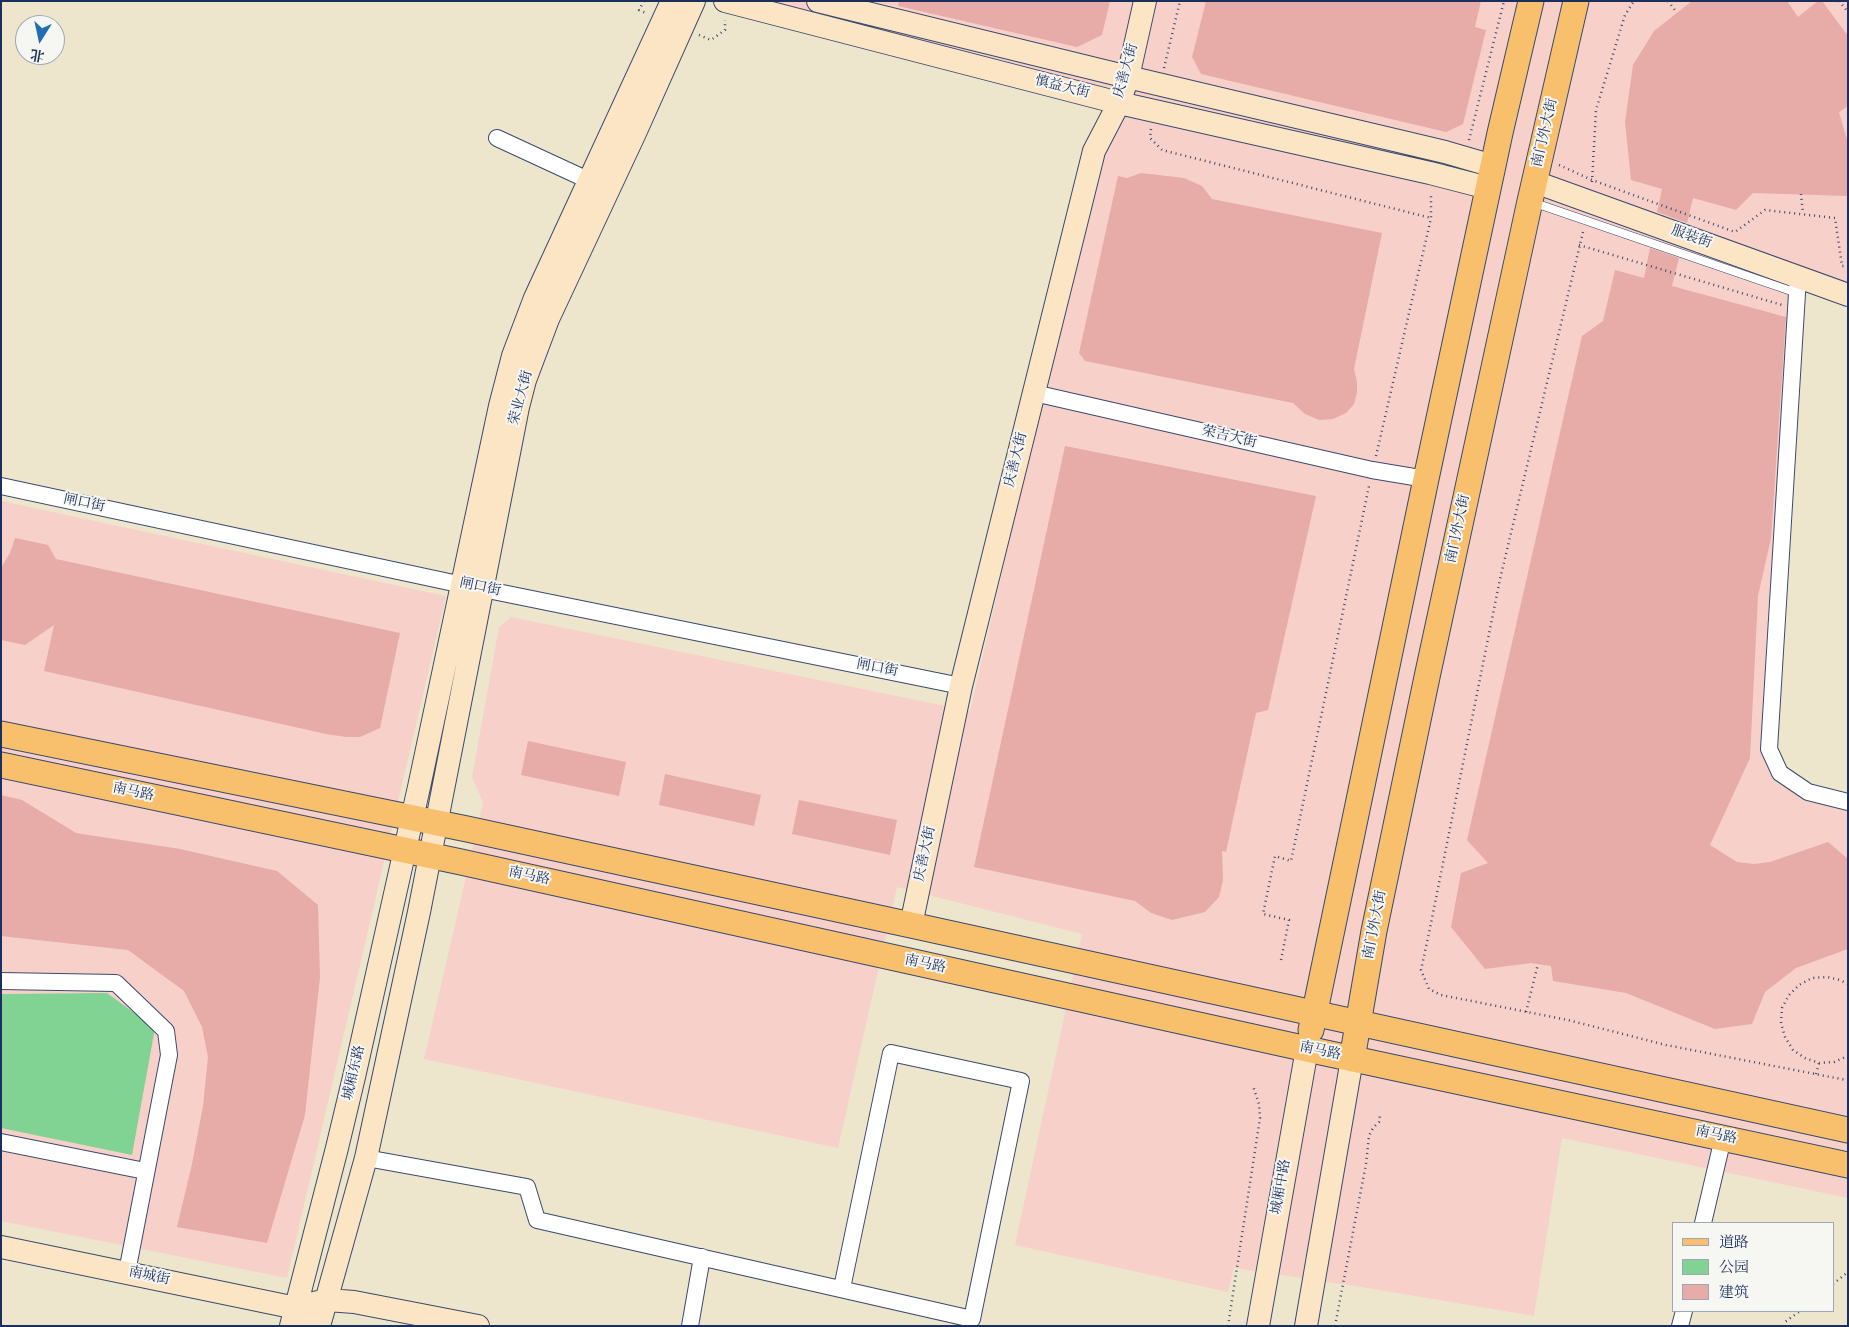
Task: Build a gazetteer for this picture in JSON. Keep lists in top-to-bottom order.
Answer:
{
  "streets": {
    "main road": ["南门外大街", "南马路"],
    "street": [
      "庆善大街",
      "慎益大街",
      "服装街",
      "荣业大街",
      "荣吉大街",
      "闸口街",
      "城厢东路",
      "城厢中路",
      "南城街"
    ]
  },
  "crossings": [
    ["庆善大街", "慎益大街"],
    ["庆善大街", "荣吉大街"],
    ["庆善大街", "闸口街"],
    ["南门外大街", "服装街"],
    ["南门外大街", "南马路"],
    ["荣业大街", "闸口街"],
    ["荣业大街", "城厢东路"],
    ["南马路", "城厢东路"],
    ["南马路", "城厢中路"],
    ["城厢东路", "南城街"]
  ],
  "legend": ["道路", "公园", "建筑"],
  "north": "bottom"
}
